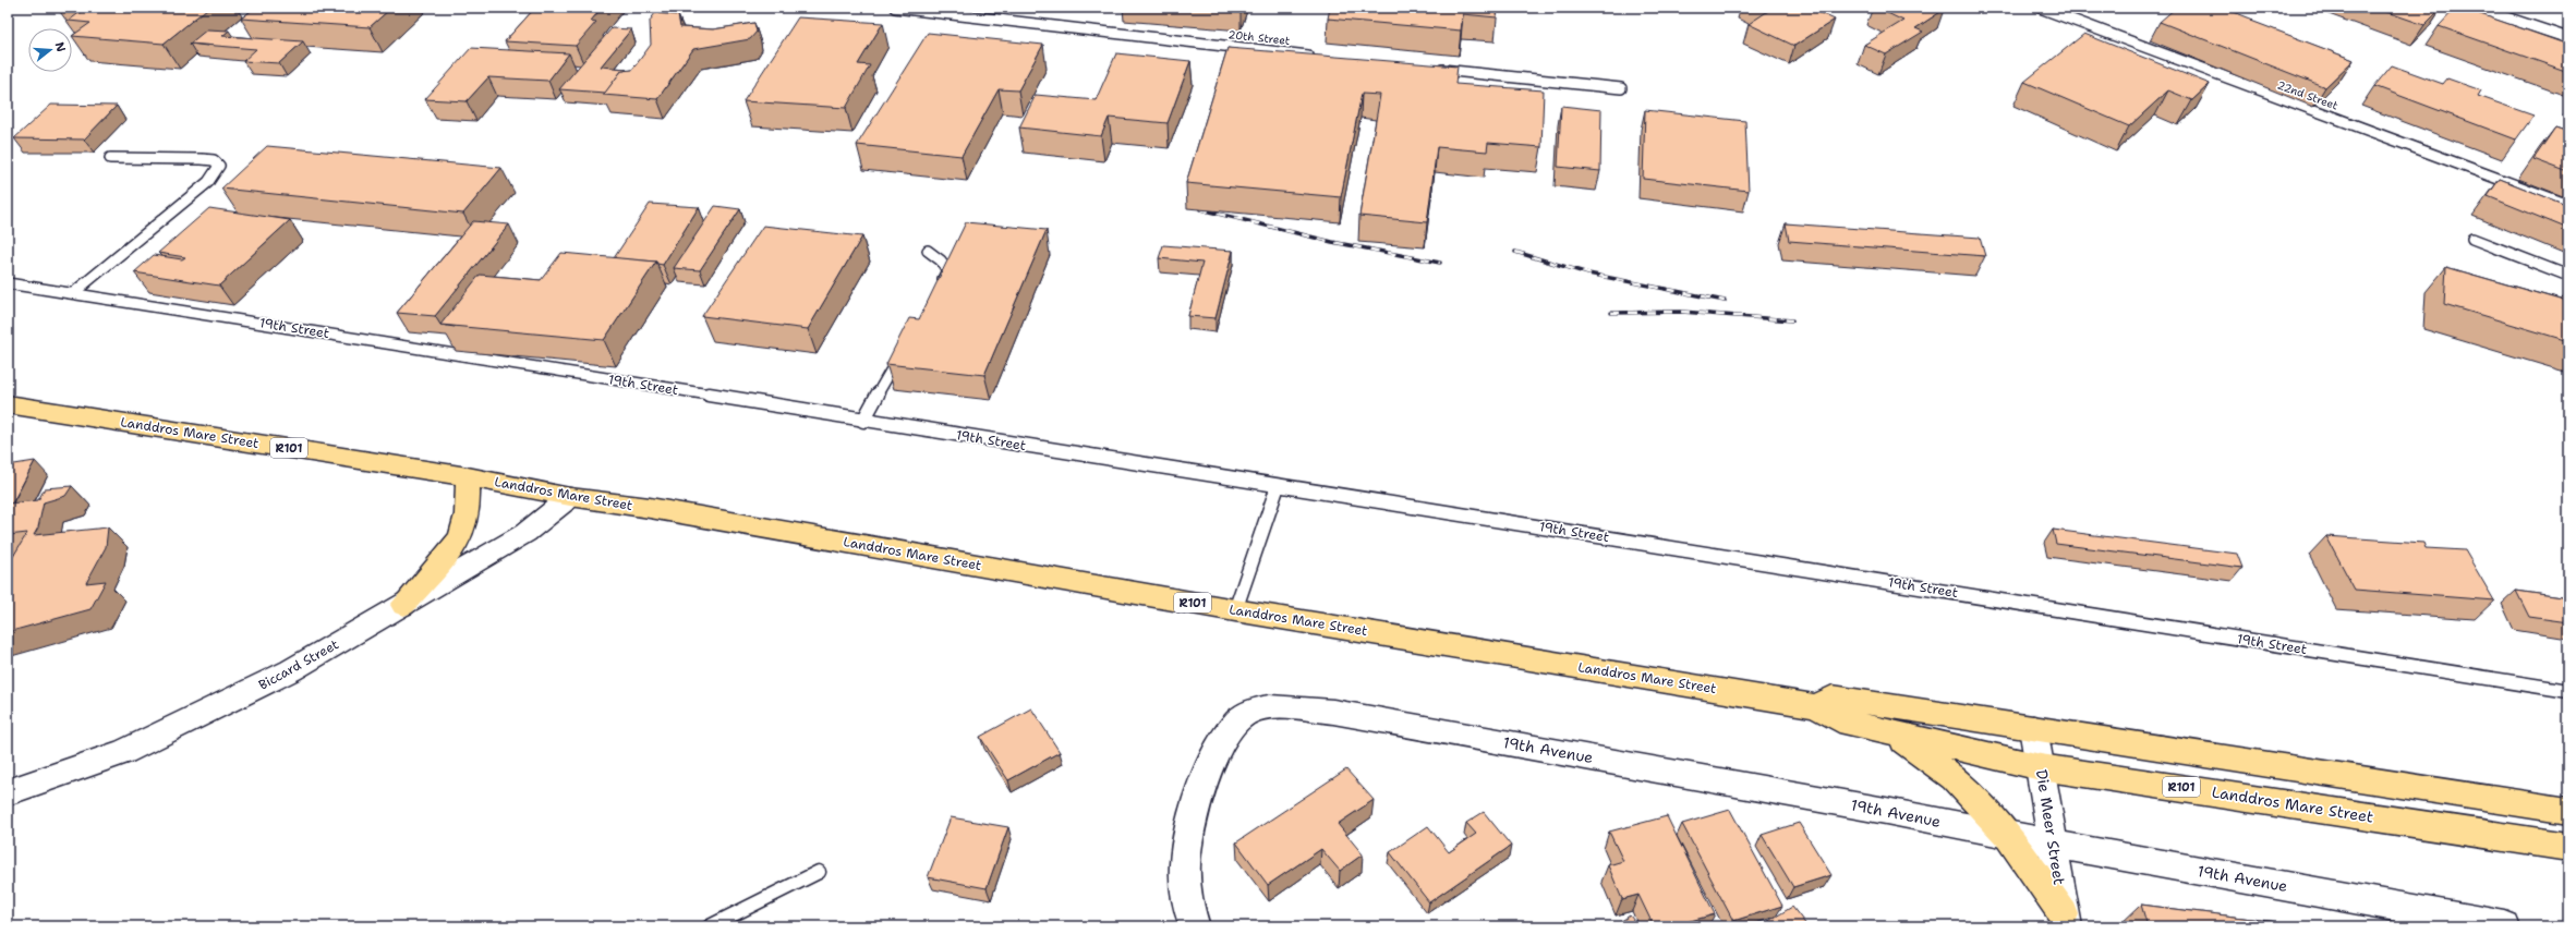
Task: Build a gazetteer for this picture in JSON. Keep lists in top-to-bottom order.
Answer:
{
  "streets": {
    "main road": ["Landdros Mare Street", "R101"],
    "street": ["Biccard Street", "19th Avenue", "Die Meer Street"],
    "lane": ["20th Street", "22nd Street", "19th Street"]
  },
  "crossings": [
    ["Landdros Mare Street", "Biccard Street"],
    ["Landdros Mare Street", "Die Meer Street"],
    ["19th Avenue", "Die Meer Street"]
  ],
  "north": "right"
}
